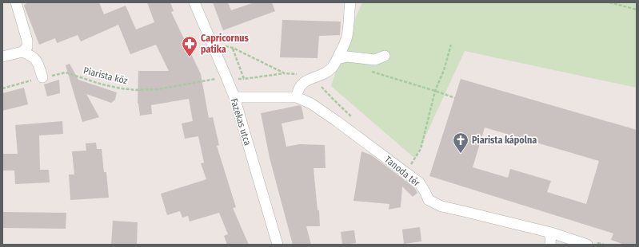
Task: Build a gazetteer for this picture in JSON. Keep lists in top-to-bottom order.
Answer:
{
  "streets": {
    "street": ["Fazekas utca", "Tanoda tér"],
    "path": ["Piarista köz"]
  },
  "crossings": [
    ["Piarista köz", "Fazekas utca"],
    ["Fazekas utca", "Tanoda tér"]
  ],
  "places": {
    "pharmacy": ["Capricornus patika"],
    "church": ["Piarista kápolna"]
  }
}
